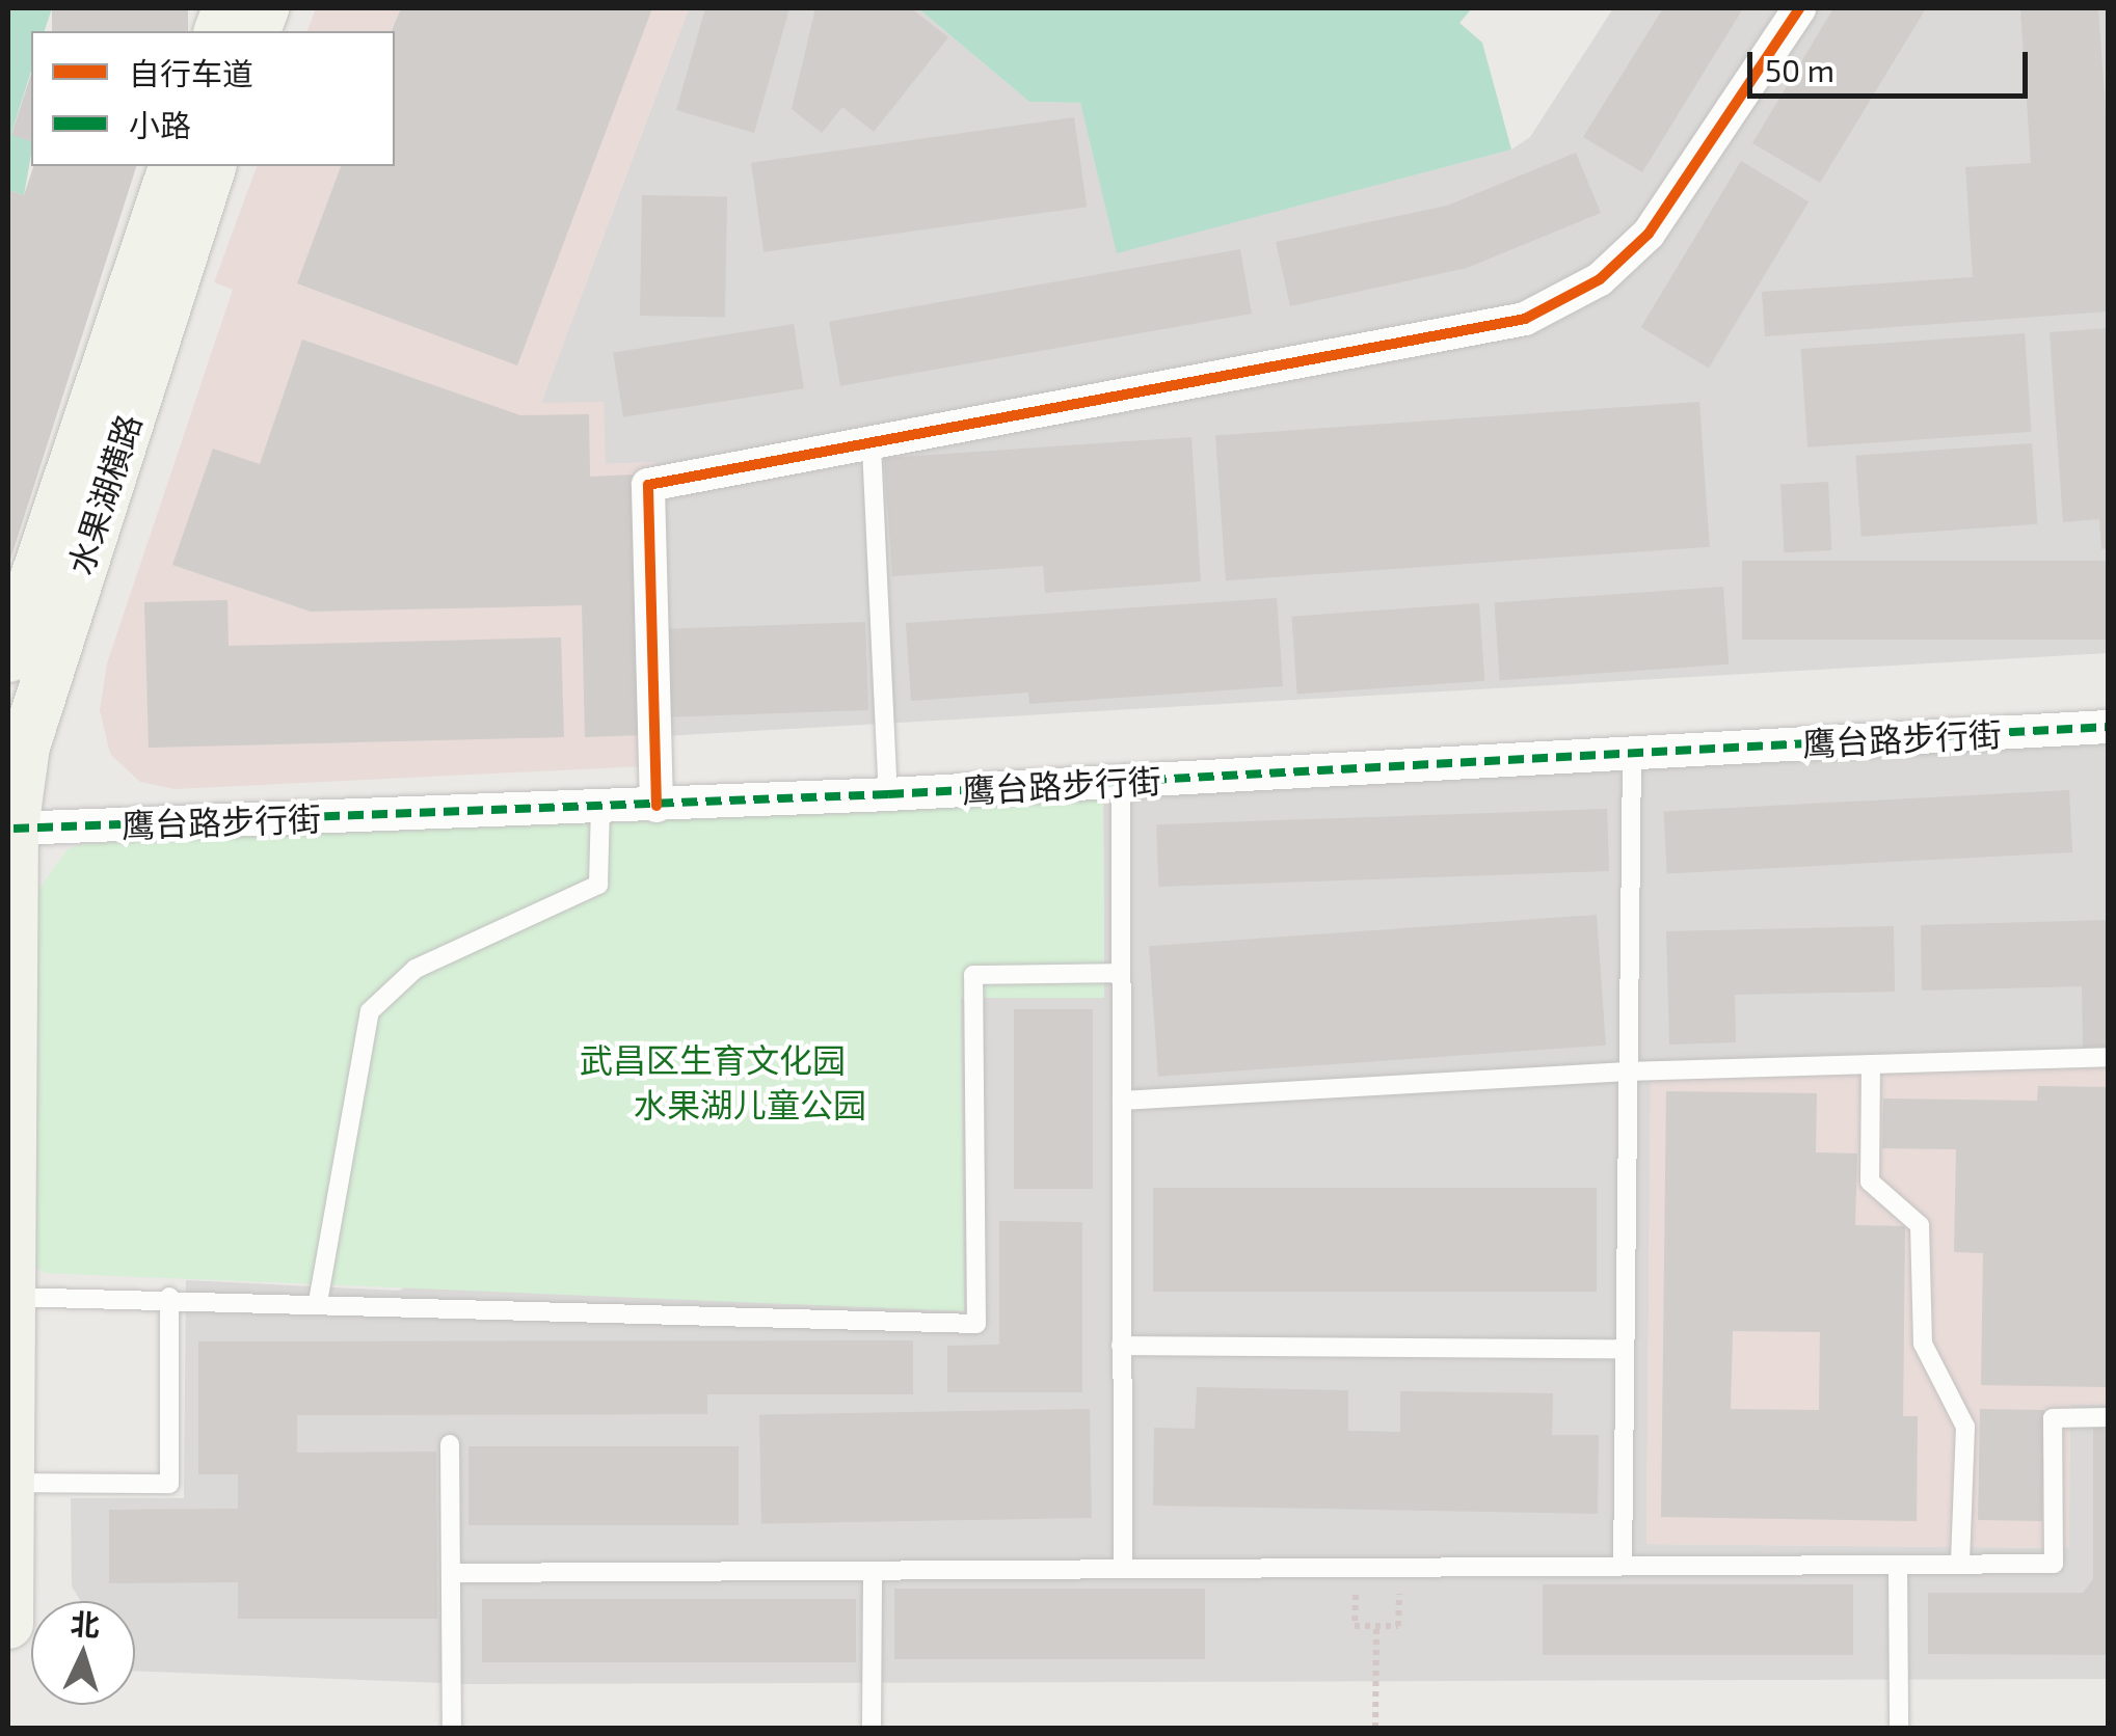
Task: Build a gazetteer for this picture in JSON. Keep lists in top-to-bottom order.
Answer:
{
  "streets": {
    "main road": ["水果湖横路"],
    "street": ["鹰台路步行街"]
  },
  "crossings": [
    ["水果湖横路", "鹰台路步行街"]
  ],
  "parks": ["武昌区生育文化园", "水果湖儿童公园"],
  "legend": ["自行车道", "小路"],
  "scale_bar": "50 m",
  "north": "top"
}
